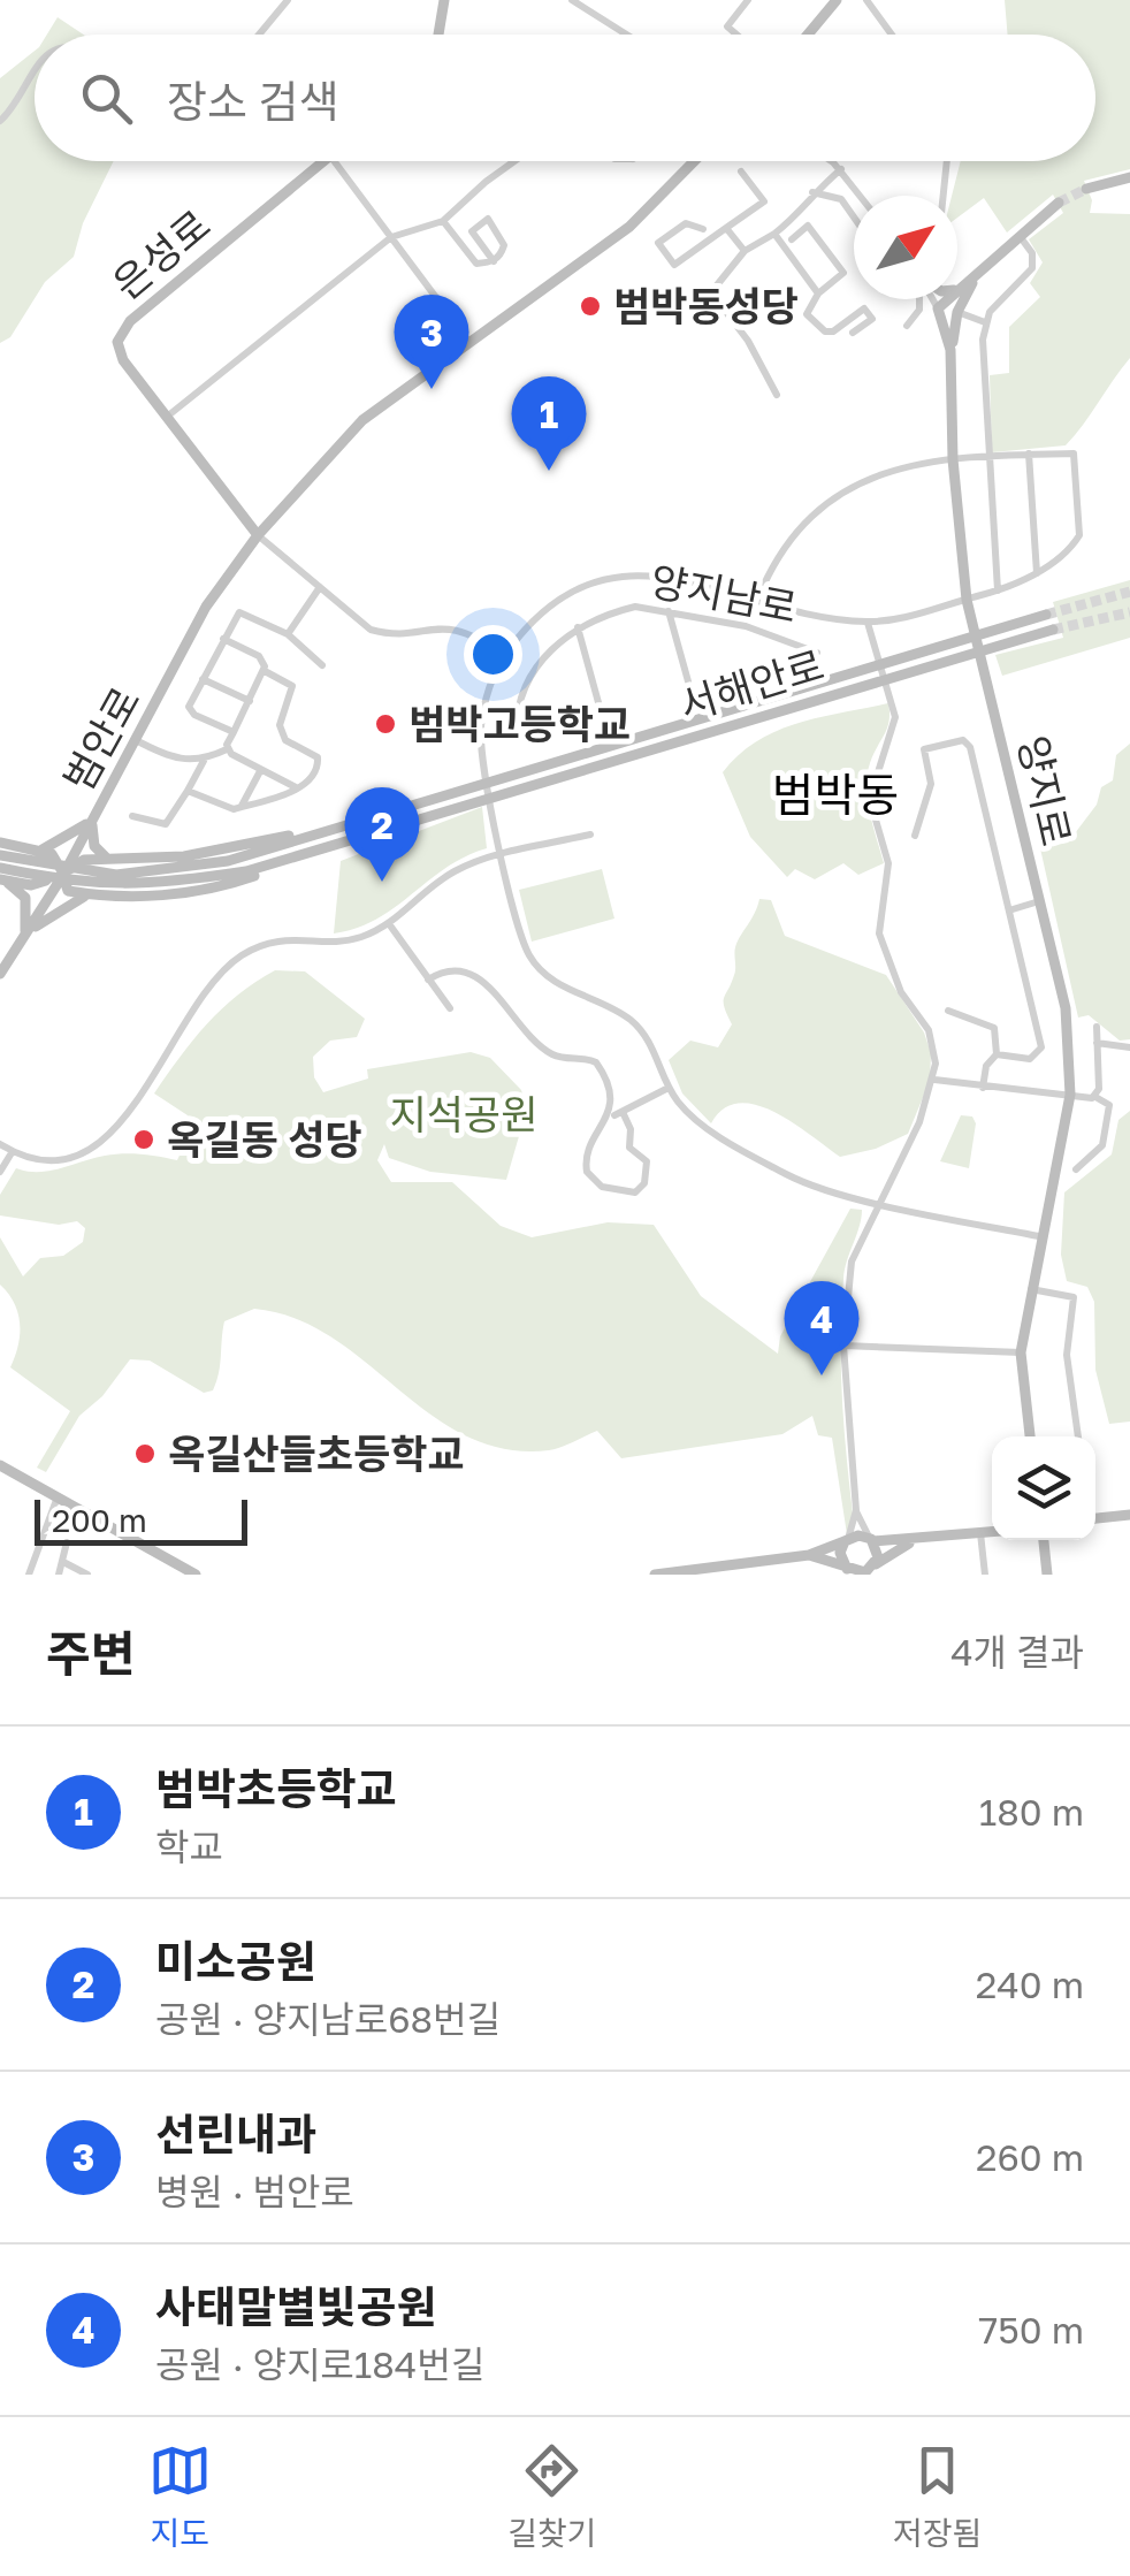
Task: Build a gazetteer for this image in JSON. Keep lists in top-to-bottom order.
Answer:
{
  "streets": {
    "street": [
      "은성로",
      "양지남로",
      "서해안로",
      "범안로",
      "양지로"
    ]
  },
  "crossings": [
    ["은성로", "범안로"],
    ["양지남로", "양지로"]
  ],
  "districts": ["범박동"],
  "parks": ["지석공원"],
  "places": [
    "범박동성당",
    "범박고등학교",
    "옥길동 성당",
    "옥길산들초등학교"
  ],
  "scale_bar": "200 m",
  "north": "top right",
  "page": {
    "search": "장소 검색",
    "pins": [
      "3",
      "1",
      "2",
      "4"
    ],
    "scale": "200 m",
    "heading": ["주변", "4개 결과"],
    "list": [
      {
        "mark": "1",
        "name": "범박초등학교",
        "note": "학교",
        "value": "180 m"
      },
      {
        "mark": "2",
        "name": "미소공원",
        "note": "공원 · 양지남로68번길",
        "value": "240 m"
      },
      {
        "mark": "3",
        "name": "선린내과",
        "note": "병원 · 범안로",
        "value": "260 m"
      },
      {
        "mark": "4",
        "name": "사태말별빛공원",
        "note": "공원 · 양지로184번길",
        "value": "750 m"
      }
    ],
    "nav": ["지도", "길찾기", "저장됨"]
  }
}
